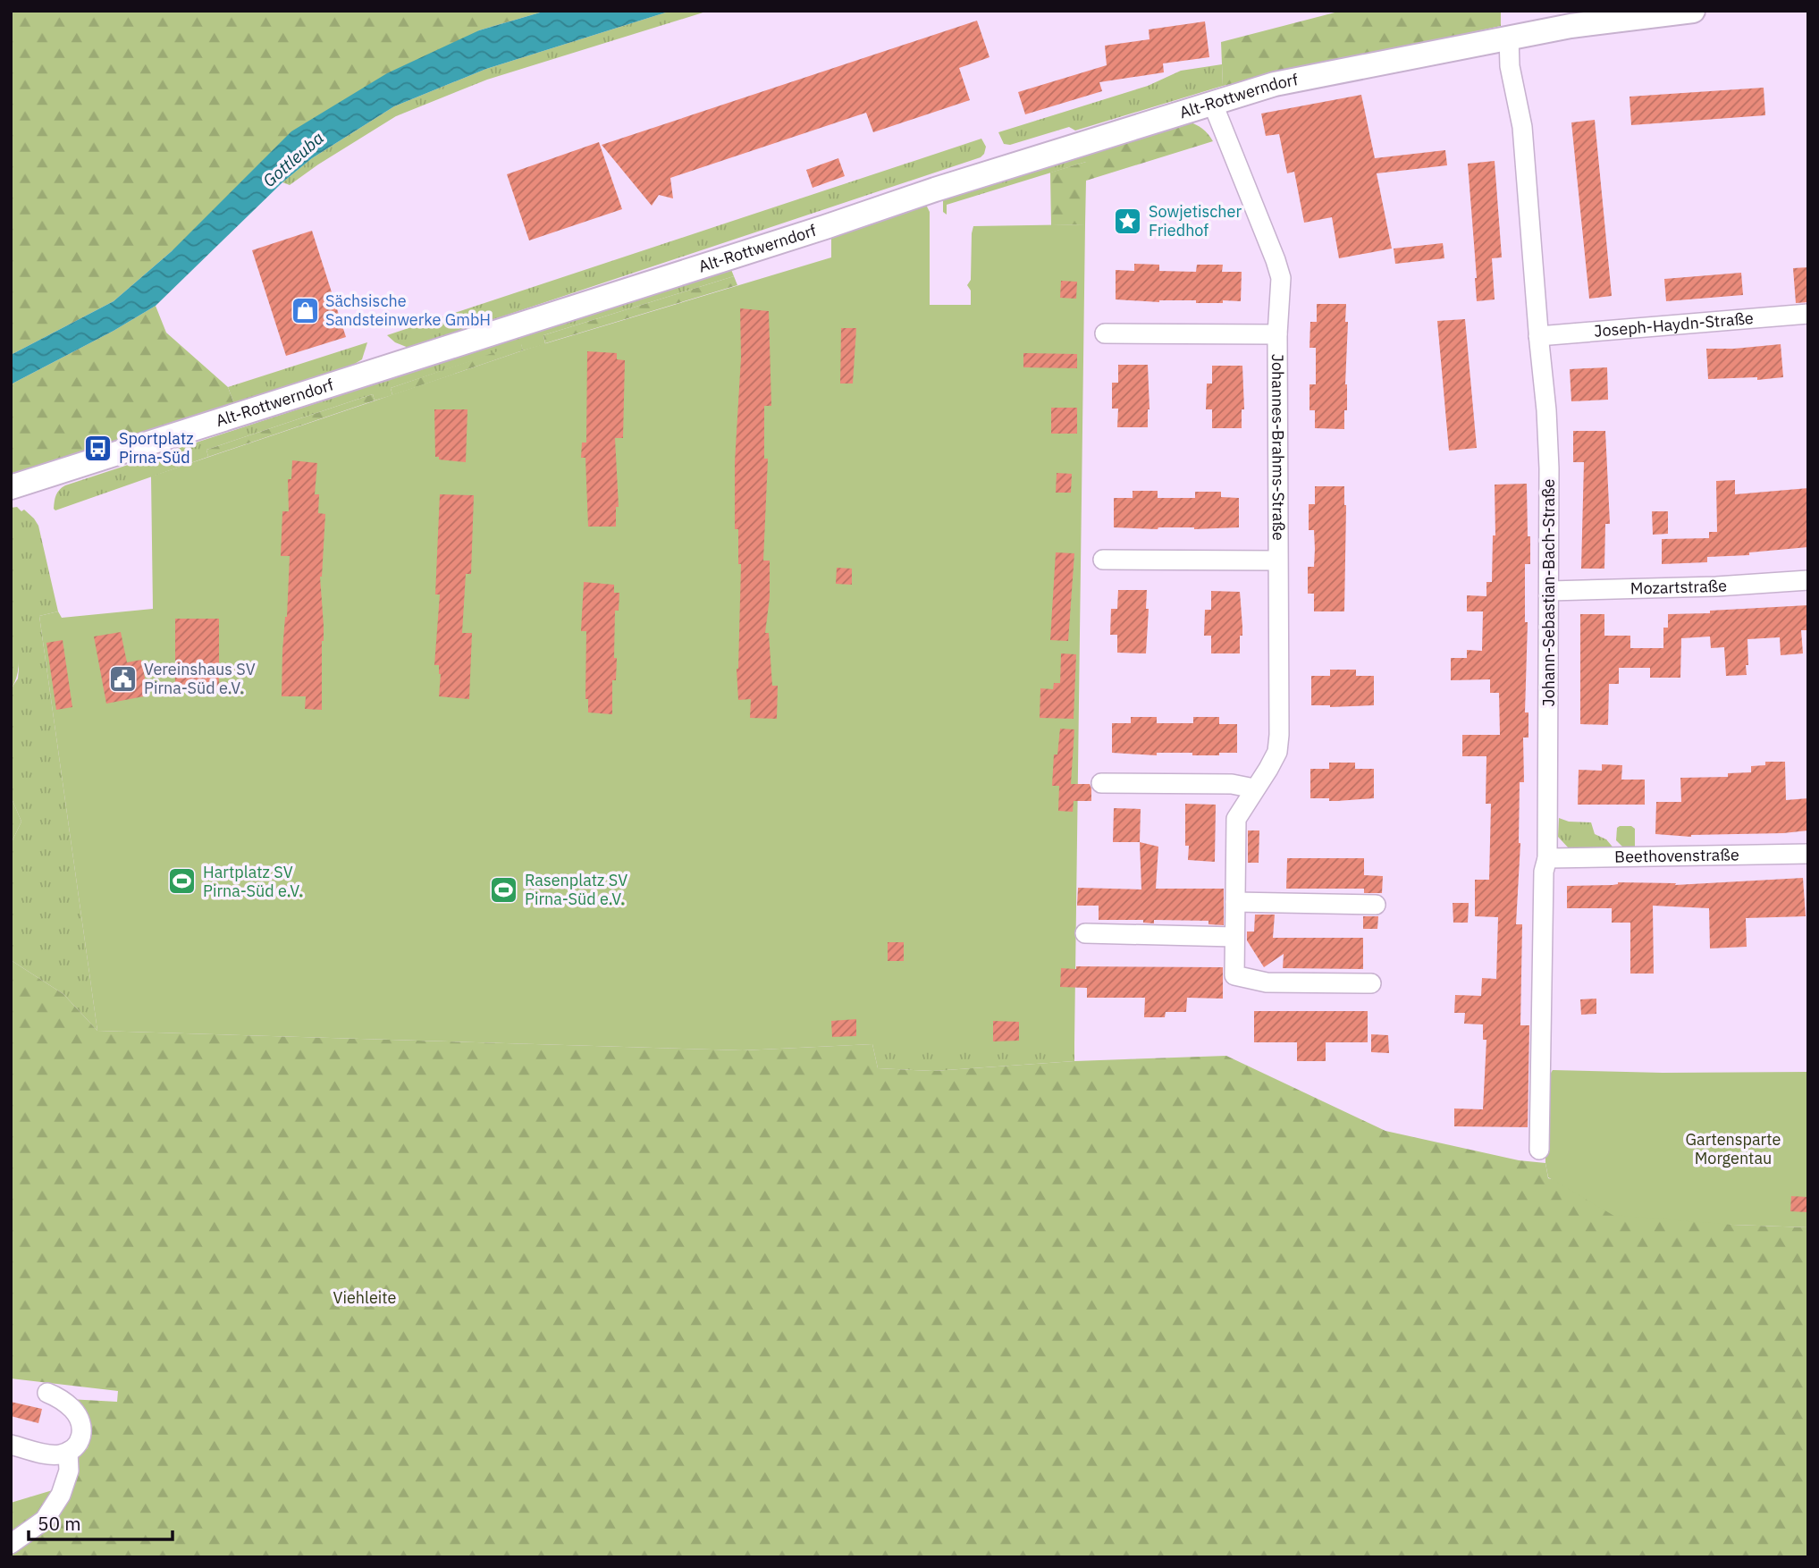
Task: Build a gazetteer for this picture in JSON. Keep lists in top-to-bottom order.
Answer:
{
  "streets": {
    "main road": ["Alt-Rottwerndorf"],
    "street": [
      "Joseph-Haydn-Straße",
      "Johannes-Brahms-Straße",
      "Mozartstraße",
      "Johann-Sebastian-Bach-Straße",
      "Beethovenstraße"
    ]
  },
  "crossings": [
    ["Alt-Rottwerndorf", "Johannes-Brahms-Straße"],
    ["Alt-Rottwerndorf", "Johann-Sebastian-Bach-Straße"],
    ["Joseph-Haydn-Straße", "Johann-Sebastian-Bach-Straße"],
    ["Mozartstraße", "Johann-Sebastian-Bach-Straße"],
    ["Johann-Sebastian-Bach-Straße", "Beethovenstraße"]
  ],
  "water": ["Gottleuba"],
  "parks": ["Gartensparte Morgentau", "Viehleite"],
  "places": {
    "place": ["Sowjetischer Friedhof"],
    "shop": ["Sächsische Sandsteinwerke GmbH"],
    "bus stop": ["Sportplatz Pirna-Süd"],
    "public building": ["Vereinshaus SV Pirna-Süd e.V."],
    "sports": ["Hartplatz SV Pirna-Süd e.V.", "Rasenplatz SV Pirna-Süd e.V."]
  },
  "scale_bar": "50 m"
}
